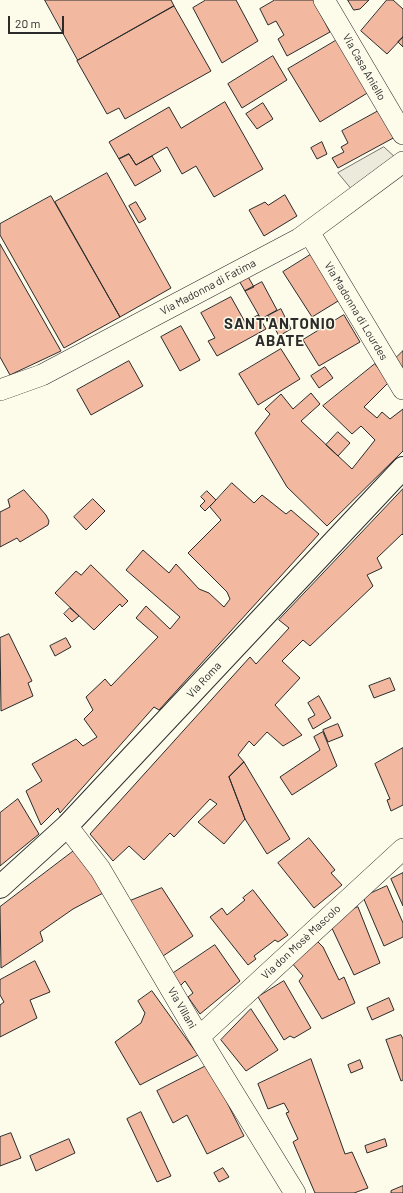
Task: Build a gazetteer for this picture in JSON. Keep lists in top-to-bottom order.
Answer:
{
  "streets": {
    "main road": ["Via Roma"],
    "street": [
      "Via Casa Aniello",
      "Via Madonna di Fatima",
      "Via Madonna di Lourdes",
      "Via don Mosè Mascolo",
      "Via Villani"
    ]
  },
  "crossings": [
    ["Via Madonna di Fatima", "Via Madonna di Lourdes"],
    ["Via Roma", "Via Villani"],
    ["Via don Mosè Mascolo", "Via Villani"]
  ],
  "districts": ["SANT'ANTONIO ABATE"],
  "scale_bar": "20 m"
}
